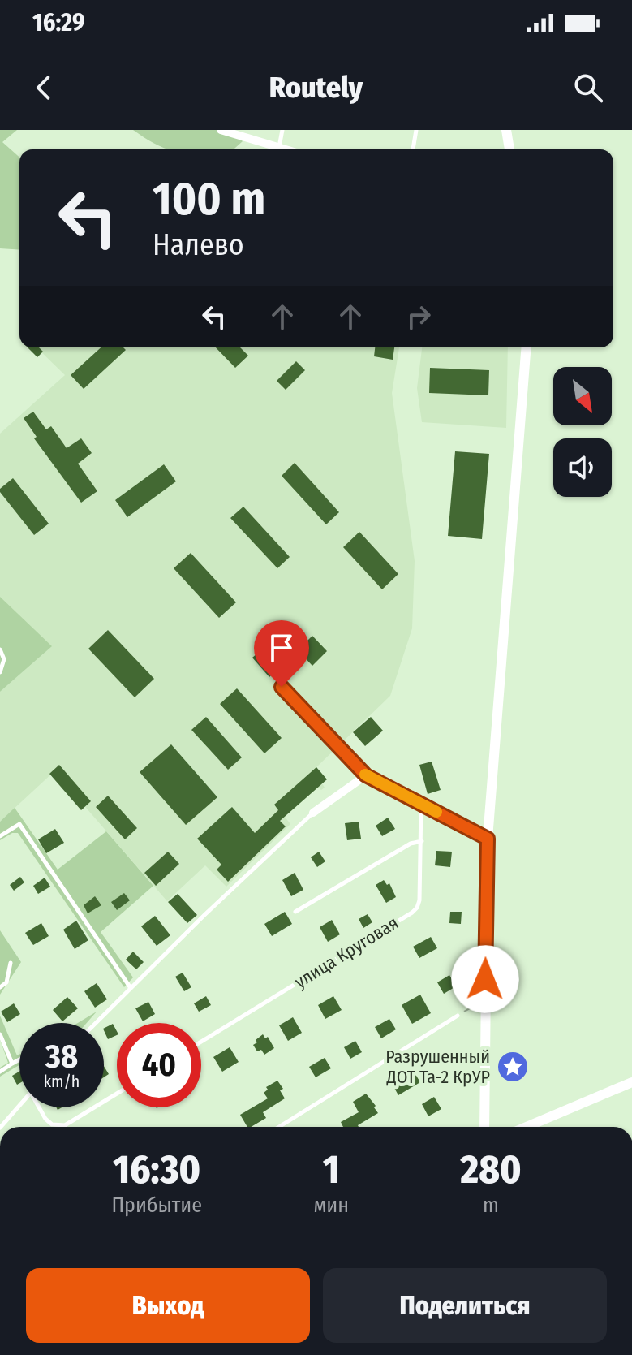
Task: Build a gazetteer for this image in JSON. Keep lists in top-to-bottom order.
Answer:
{
  "streets": {
    "lane": ["улица Круговая"]
  },
  "places": {
    "place": ["Разрушенный ДОТ Та-2 КрУР"]
  },
  "north": "bottom right",
  "page": {
    "status": "16:29",
    "header": "Routely",
    "turn": ["100 m", "Налево"],
    "speed": "38 km/h",
    "limit": "40",
    "eta": [
      "16:30",
      "Прибытие",
      "1",
      "мин",
      "280",
      "m"
    ],
    "buttons": ["Выход", "Поделиться"]
  }
}
